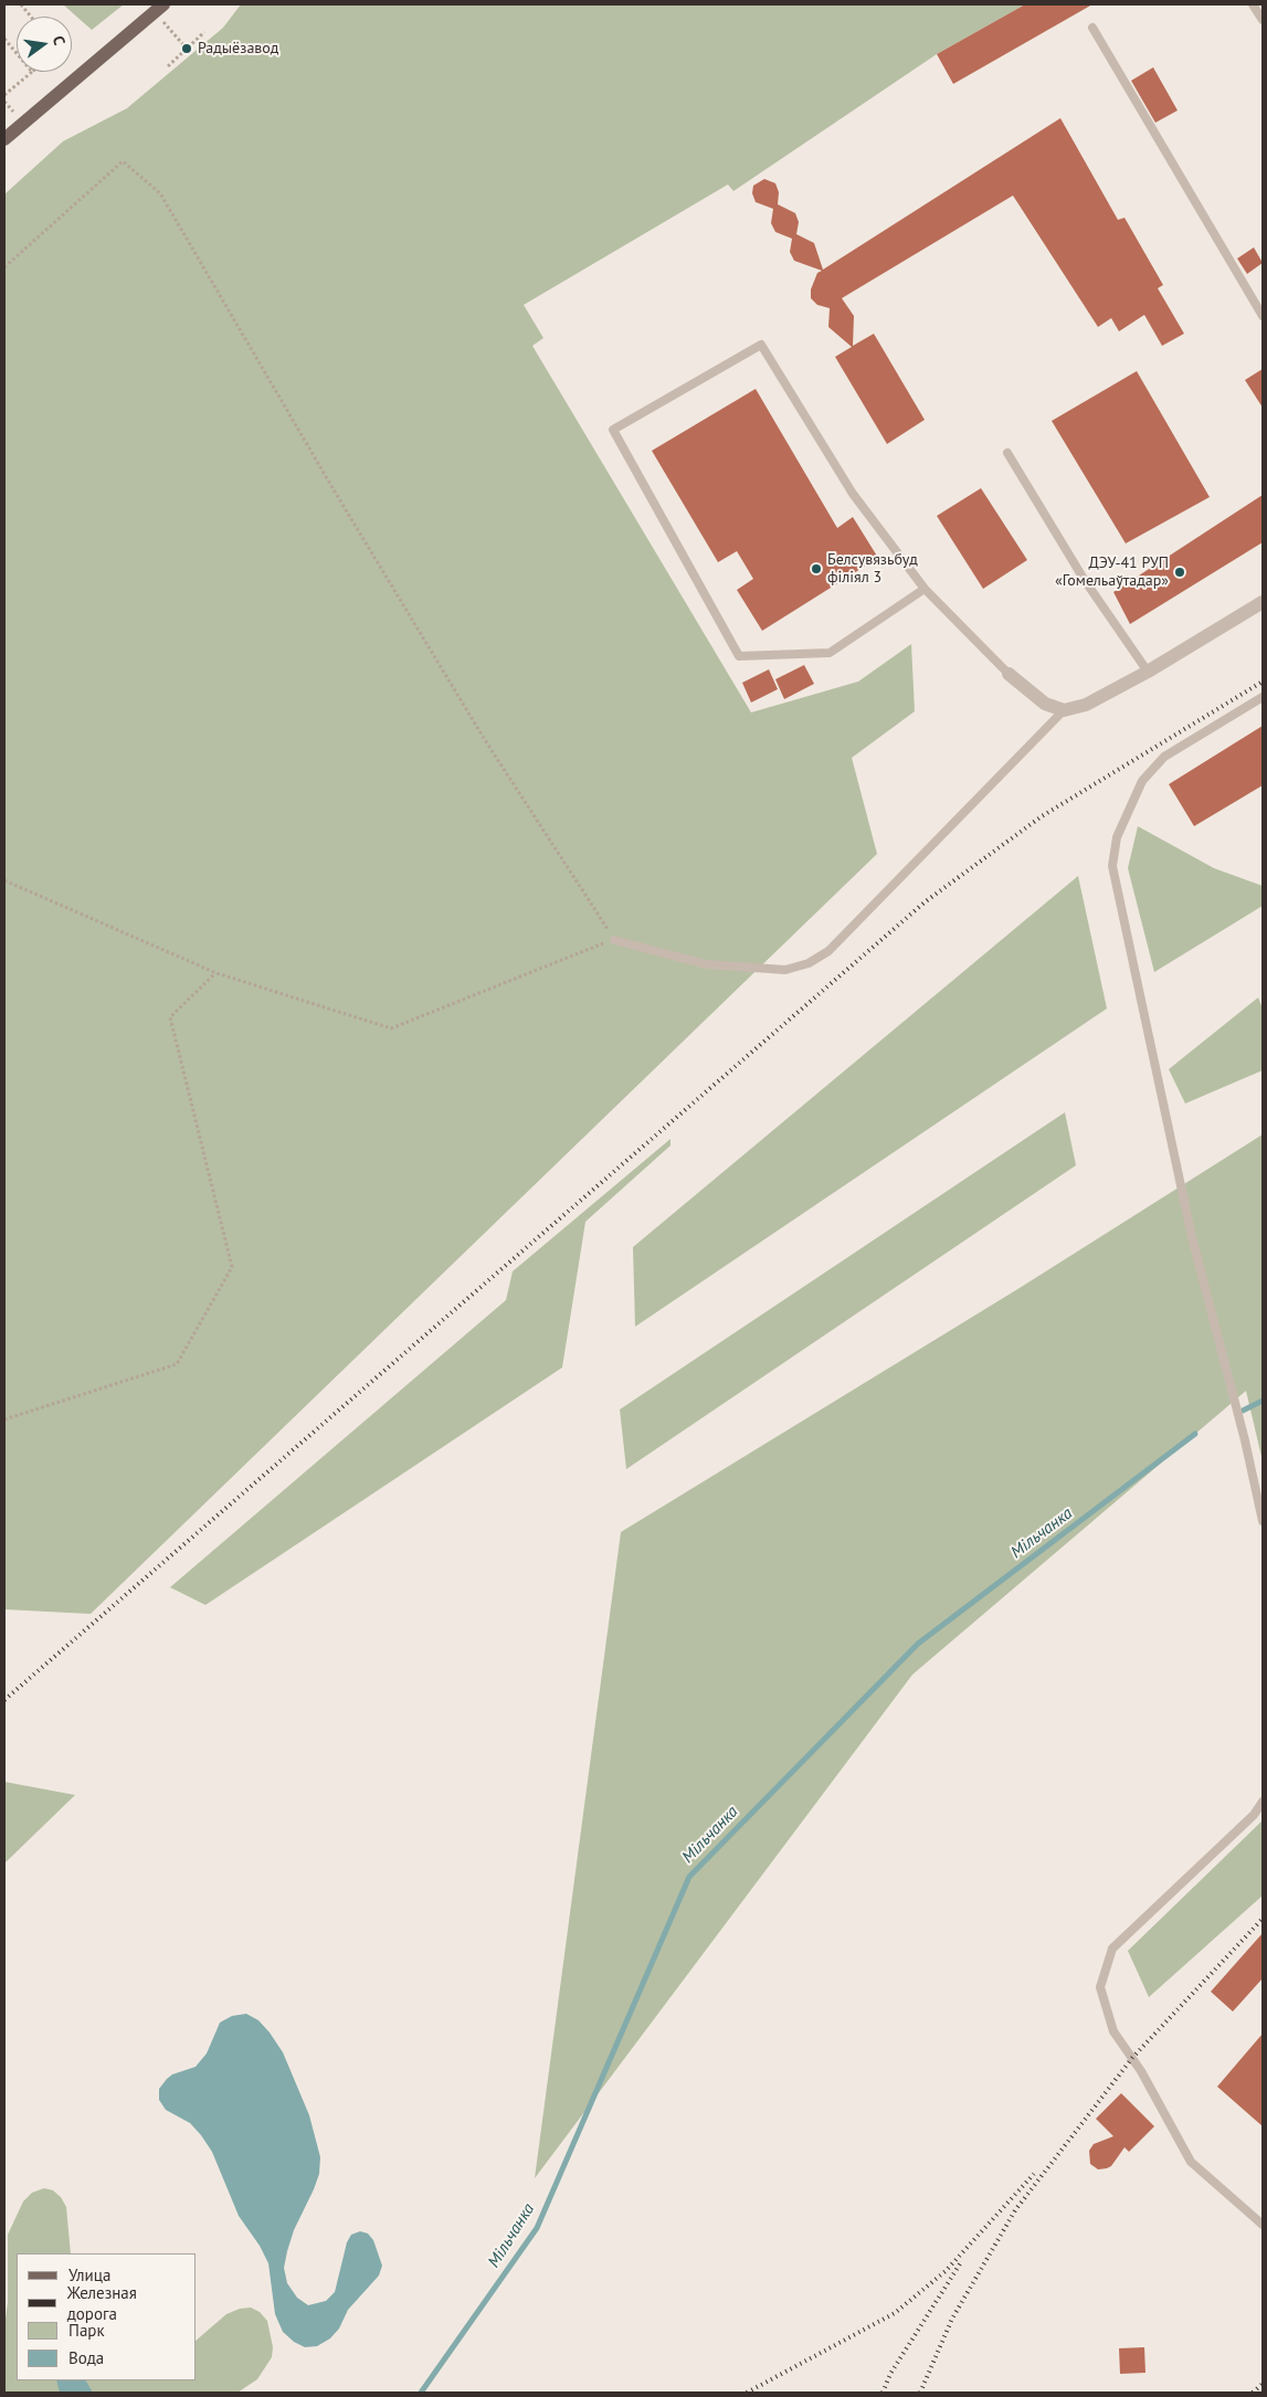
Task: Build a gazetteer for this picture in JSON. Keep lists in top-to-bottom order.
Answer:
{
  "water": ["Мільчанка"],
  "places": ["Радыёзавод", "Белсувязьбуд філіял 3", "ДЭУ-41 РУП «Гомельаўтадар»"],
  "legend": [
    "Улица",
    "Железная дорога",
    "Парк",
    "Вода"
  ],
  "north": "right"
}
